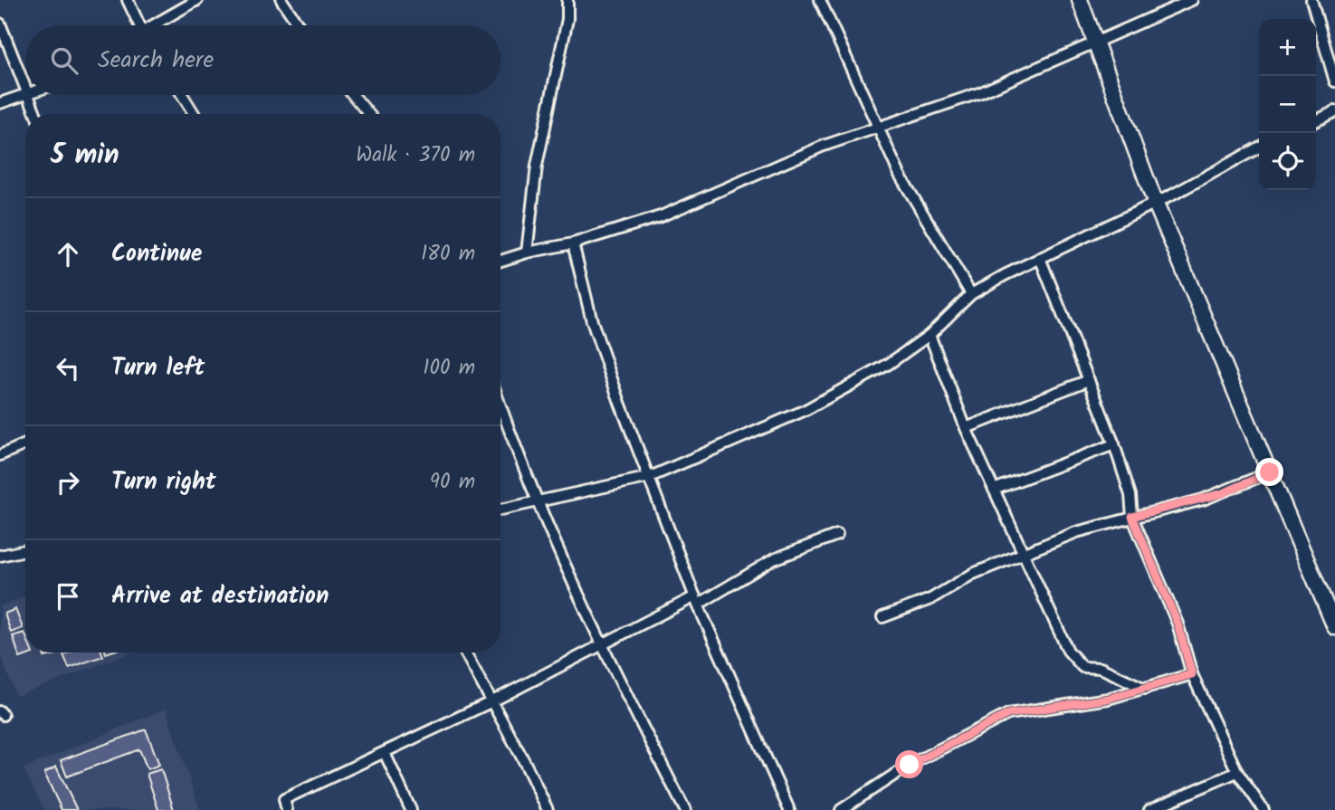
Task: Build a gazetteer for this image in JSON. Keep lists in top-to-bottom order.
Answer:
{
  "page": {
    "map_buttons": ["+", "−"],
    "search": "Search here",
    "heading": ["5 min", "Walk · 370 m"],
    "list": [
      ["Continue", "180 m"],
      ["Turn left", "100 m"],
      ["Turn right", "90 m"],
      "Arrive at destination"
    ]
  }
}
